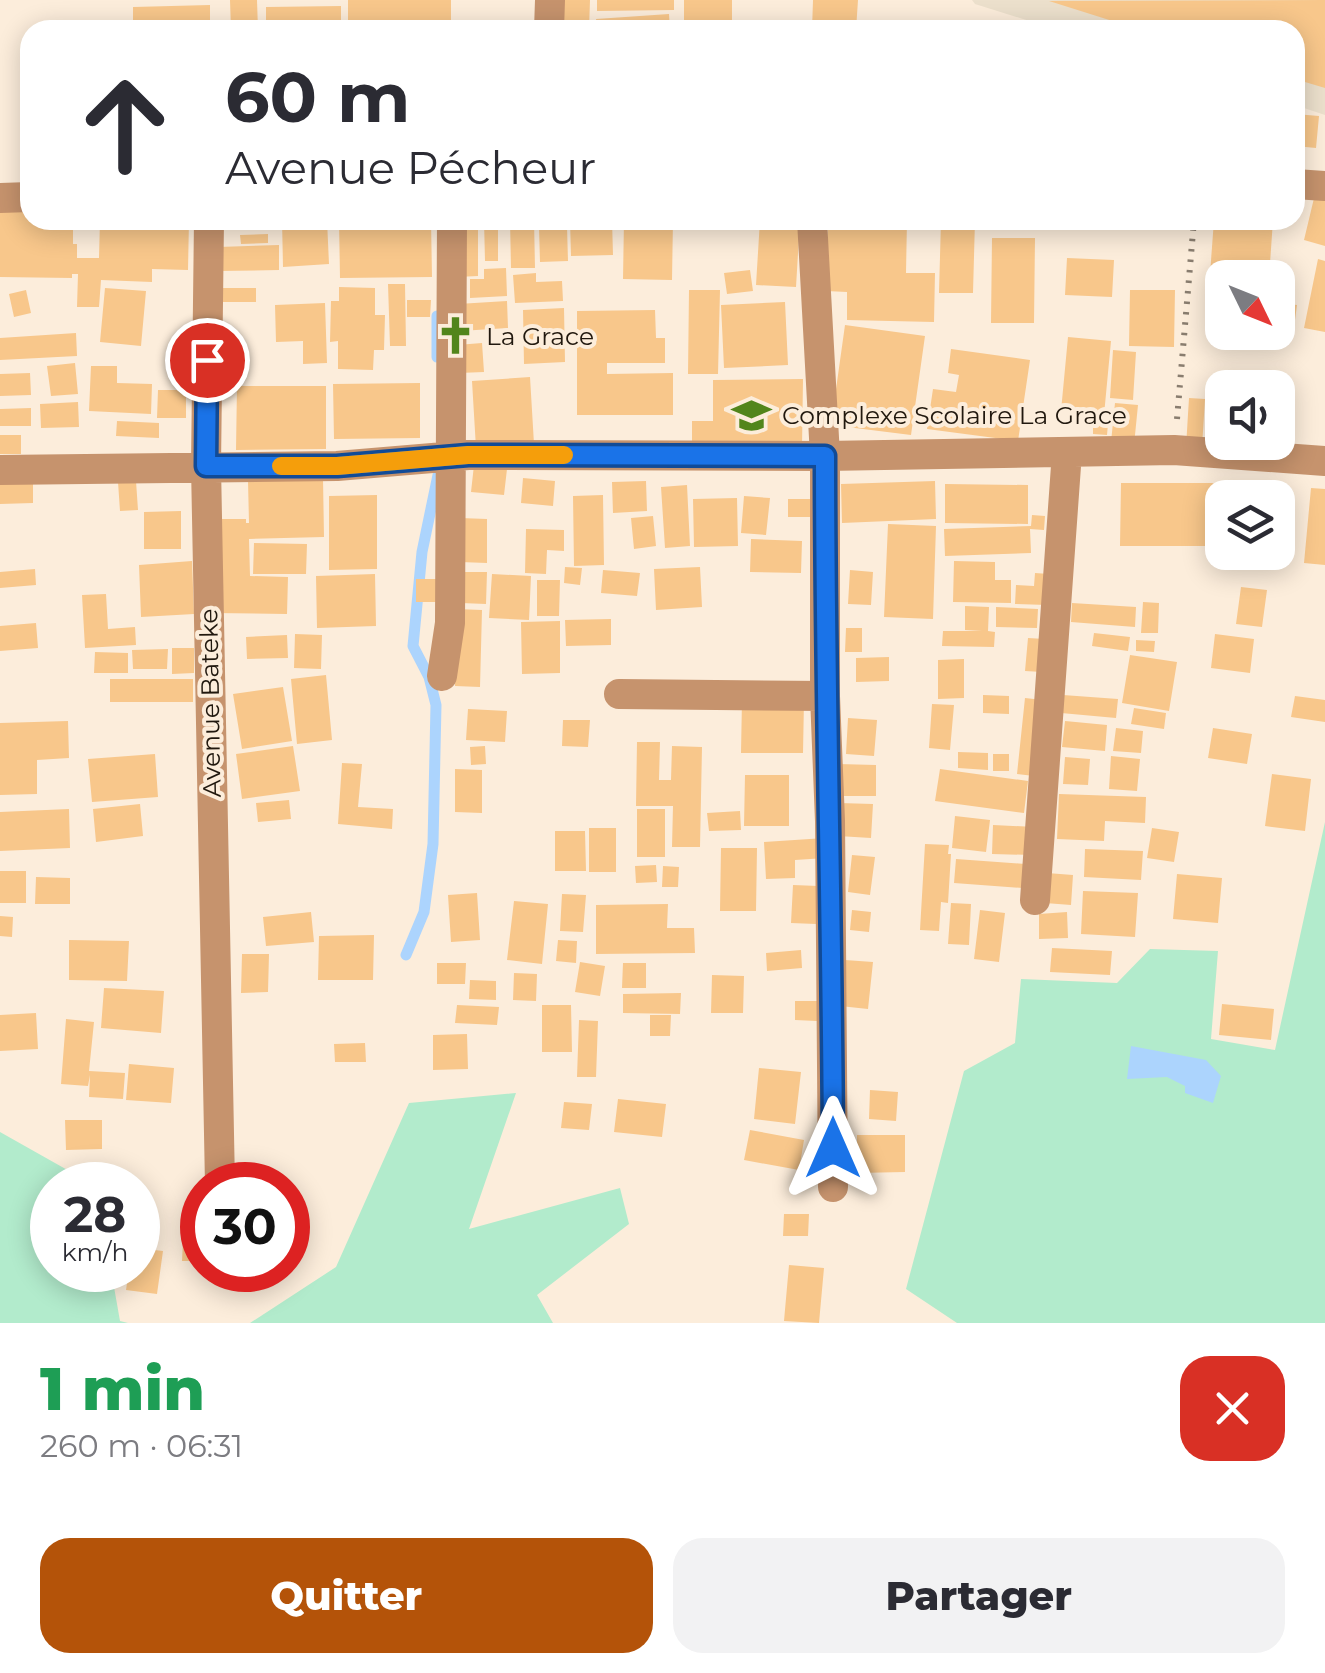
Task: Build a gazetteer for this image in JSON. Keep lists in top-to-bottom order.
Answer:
{
  "streets": {
    "street": ["Avenue Bateke"]
  },
  "places": {
    "church": ["La Grace"],
    "school or university": ["Complexe Scolaire La Grace"]
  },
  "north": "bottom right",
  "page": {
    "turn": ["60 m", "Avenue Pécheur"],
    "speed": "28 km/h",
    "limit": "30",
    "heading": ["1 min", "260 m · 06:31"],
    "buttons": ["Quitter", "Partager"]
  }
}
